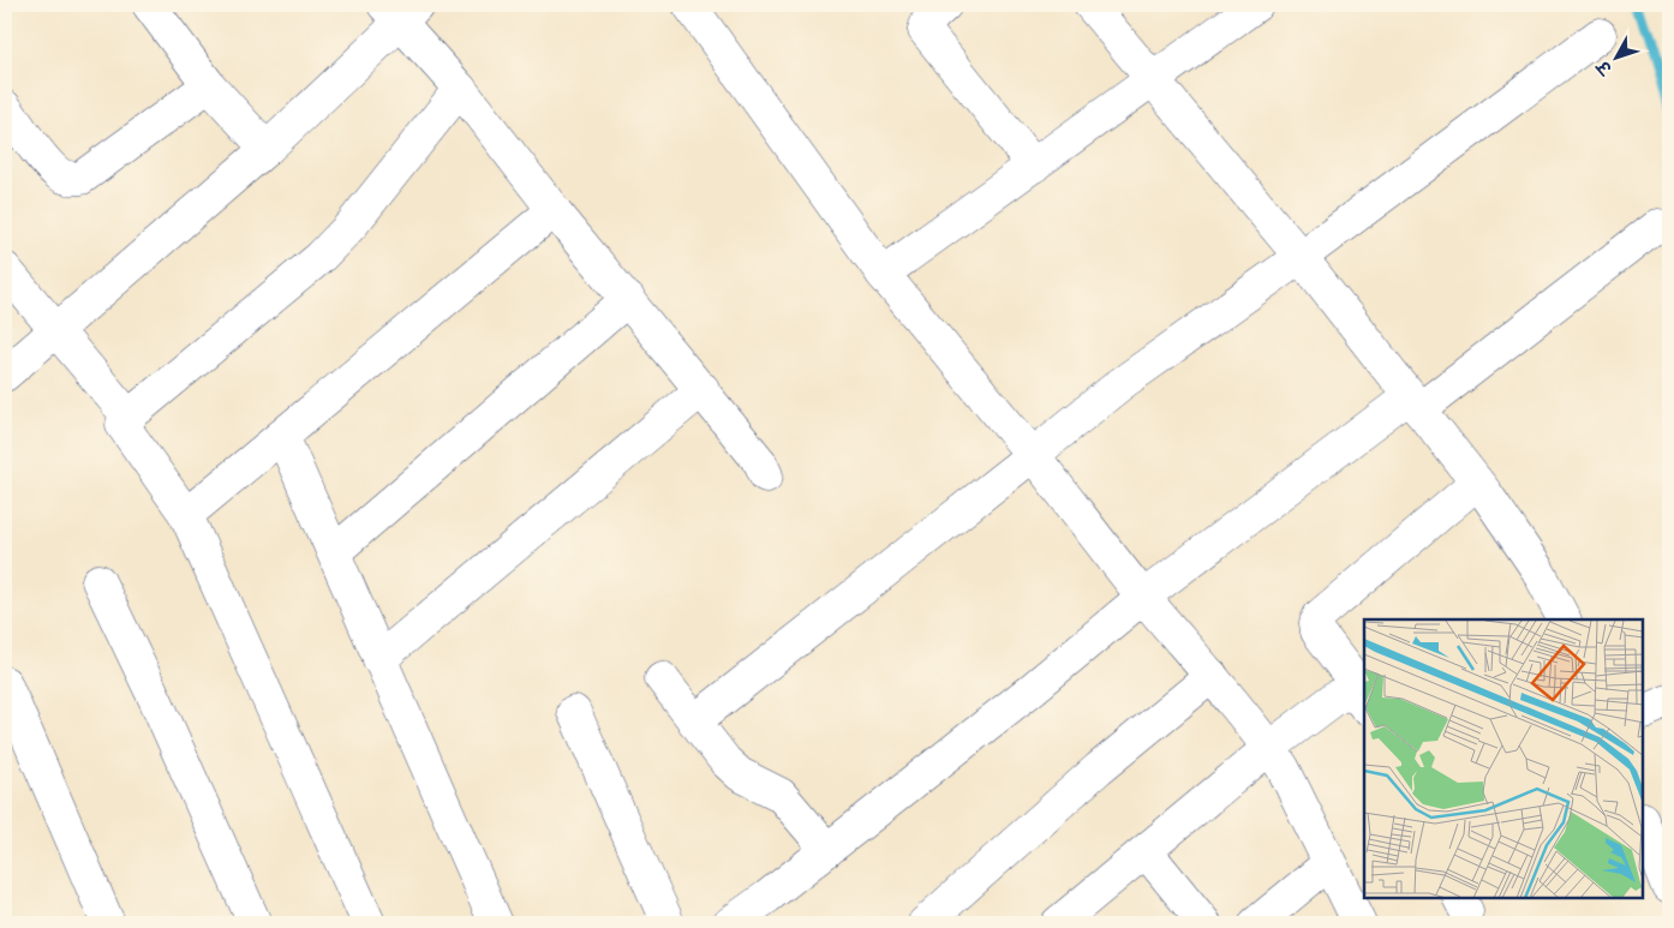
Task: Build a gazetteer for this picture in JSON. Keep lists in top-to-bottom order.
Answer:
{
  "north": "bottom left"
}
